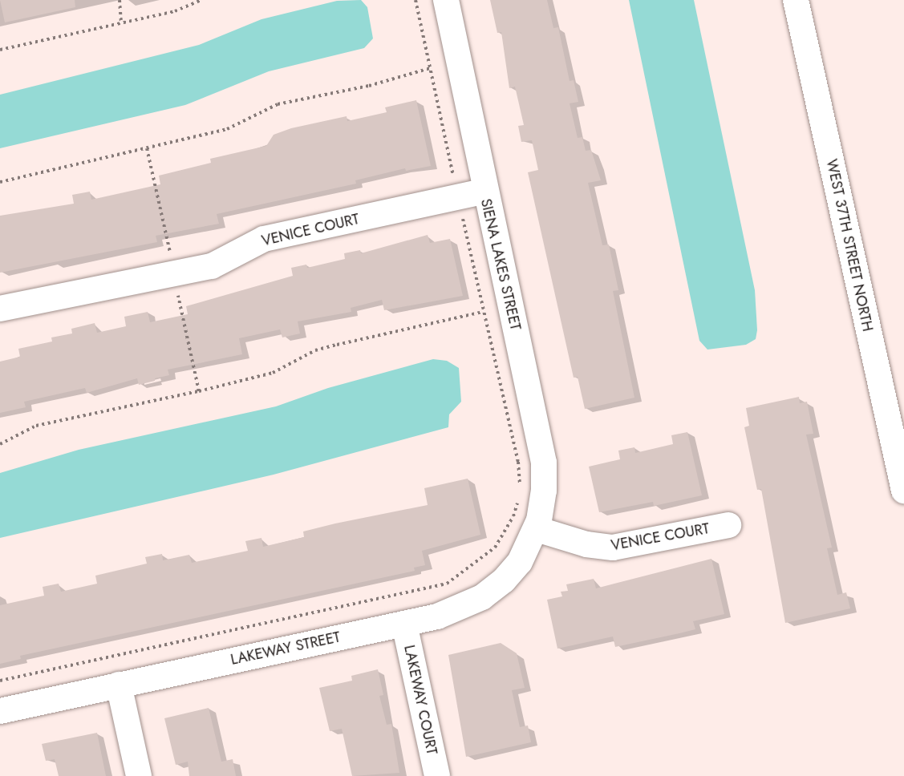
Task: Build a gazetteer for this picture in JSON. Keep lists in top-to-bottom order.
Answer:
{
  "streets": {
    "street": [
      "VENICE COURT",
      "WEST 37TH STREET NORTH",
      "SIENA LAKES STREET",
      "LAKEWAY STREET",
      "LAKEWAY COURT"
    ]
  },
  "crossings": [
    ["VENICE COURT", "SIENA LAKES STREET"],
    ["VENICE COURT", "LAKEWAY STREET"],
    ["SIENA LAKES STREET", "LAKEWAY STREET"],
    ["LAKEWAY STREET", "LAKEWAY COURT"]
  ]
}
